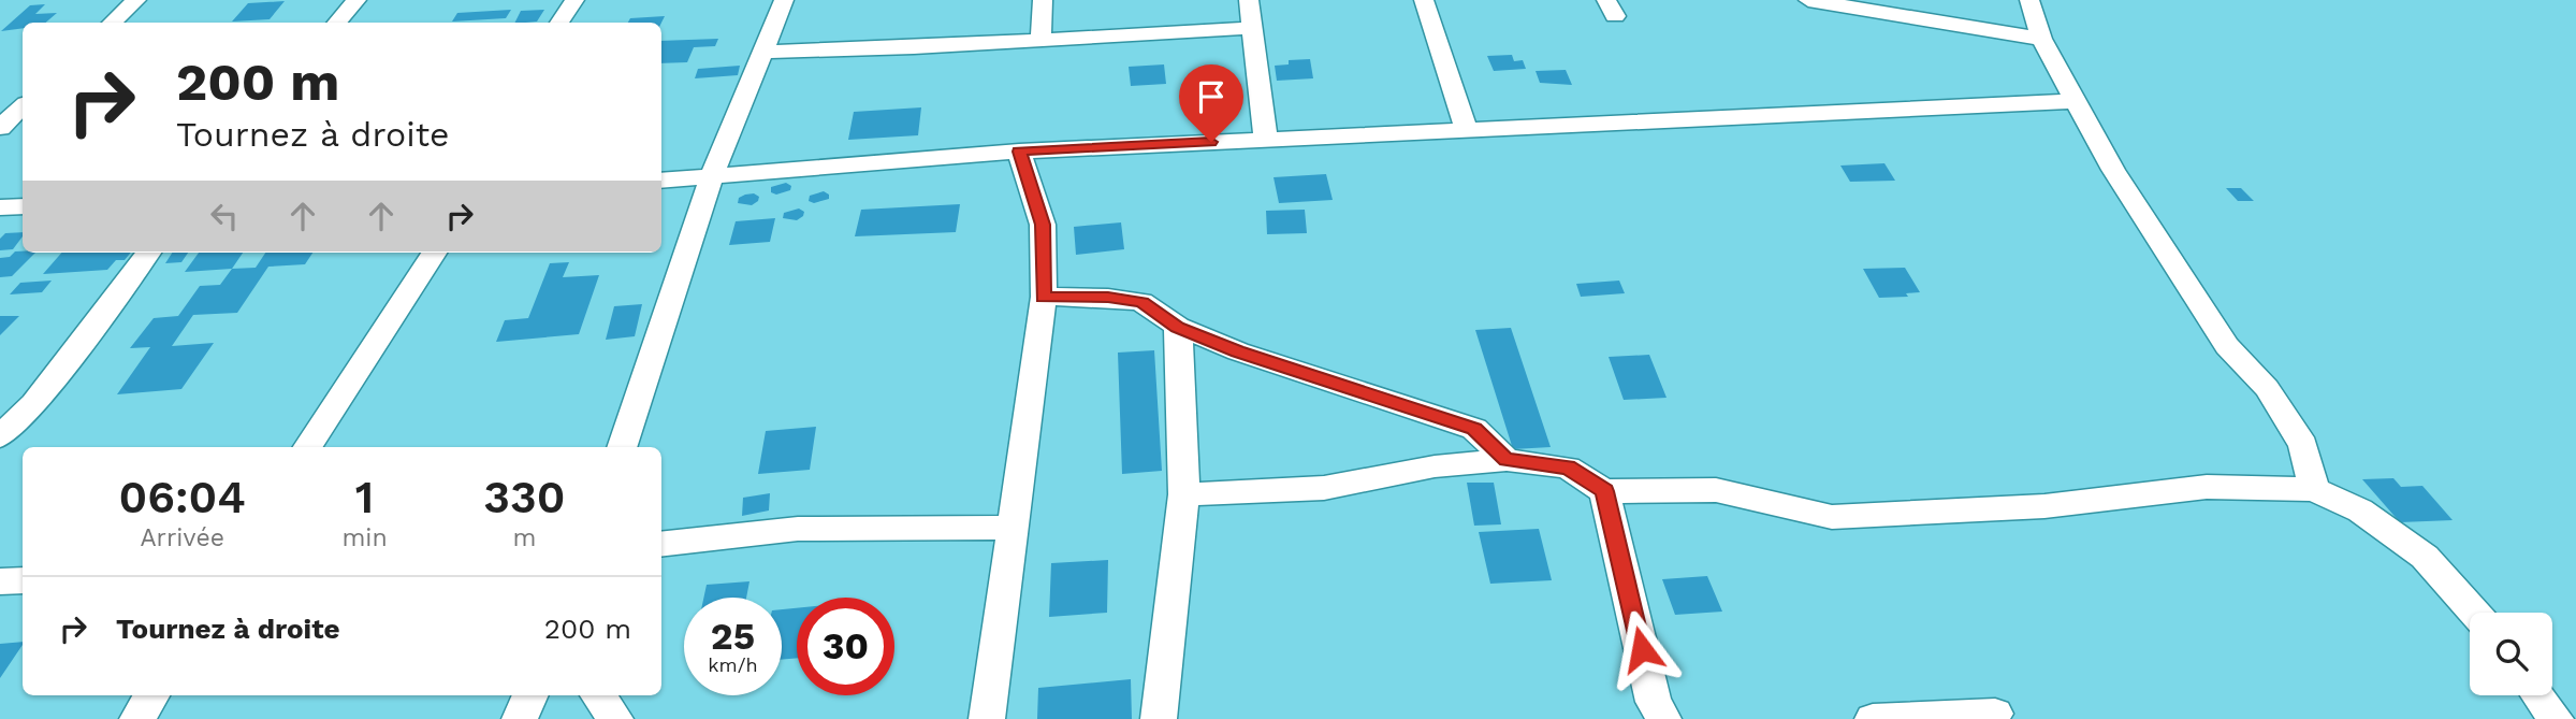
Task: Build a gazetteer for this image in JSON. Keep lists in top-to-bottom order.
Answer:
{
  "page": {
    "turn": ["200 m", "Tournez à droite"],
    "eta": [
      "06:04",
      "Arrivée",
      "1",
      "min",
      "330",
      "m"
    ],
    "list": [
      {
        "name": "Tournez à droite",
        "value": "200 m"
      }
    ],
    "speed": "25 km/h",
    "limit": "30"
  }
}
